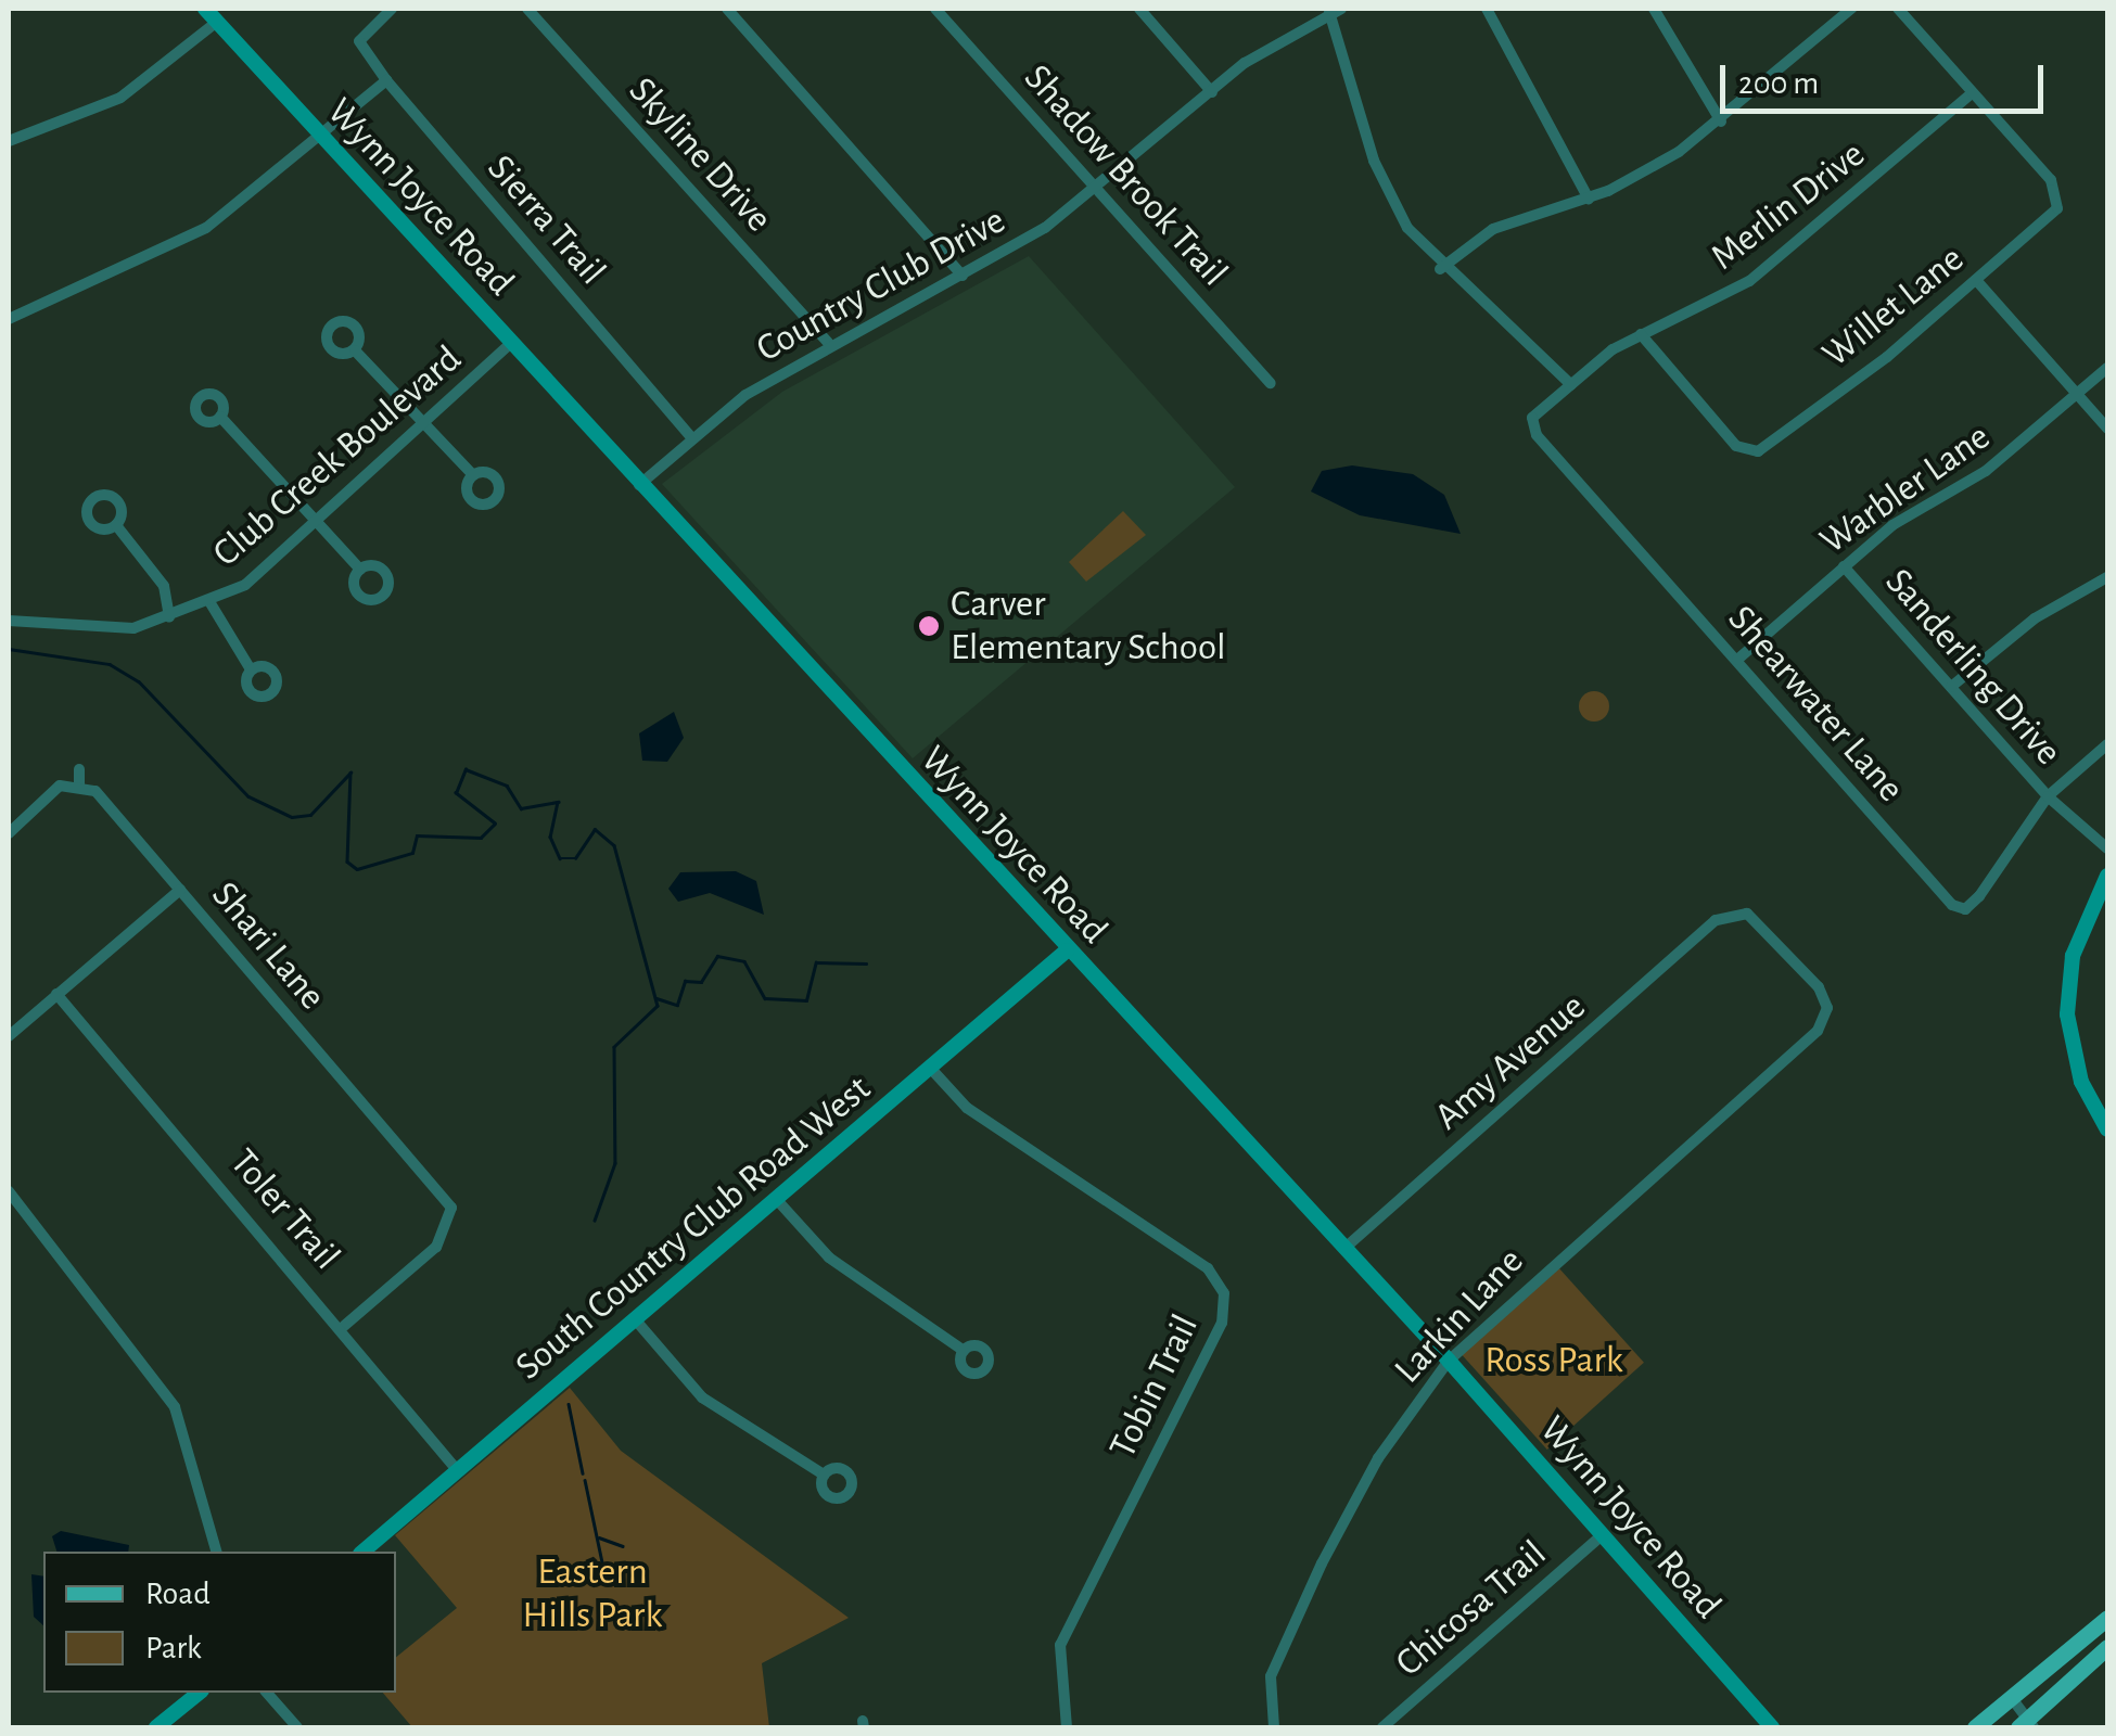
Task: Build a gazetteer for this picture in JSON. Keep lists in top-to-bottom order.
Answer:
{
  "streets": {
    "street": [
      "Skyline Drive",
      "Shadow Brook Trail",
      "Wynn Joyce Road",
      "Merlin Drive",
      "Sierra Trail",
      "Country Club Drive",
      "Willet Lane",
      "Club Creek Boulevard",
      "Warbler Lane",
      "Sanderling Drive",
      "Shearwater Lane",
      "Shari Lane",
      "Amy Avenue",
      "Toler Trail",
      "South Country Club Road West",
      "Larkin Lane",
      "Tobin Trail",
      "Chicosa Trail"
    ]
  },
  "crossings": [
    ["Skyline Drive", "Country Club Drive"],
    ["Shadow Brook Trail", "Country Club Drive"],
    ["Wynn Joyce Road", "Country Club Drive"],
    ["Wynn Joyce Road", "Club Creek Boulevard"],
    ["Wynn Joyce Road", "Amy Avenue"],
    ["Wynn Joyce Road", "South Country Club Road West"],
    ["Wynn Joyce Road", "Larkin Lane"],
    ["Wynn Joyce Road", "Chicosa Trail"],
    ["Merlin Drive", "Willet Lane"],
    ["Merlin Drive", "Shearwater Lane"],
    ["Sierra Trail", "Country Club Drive"],
    ["Warbler Lane", "Sanderling Drive"],
    ["Warbler Lane", "Shearwater Lane"],
    ["Sanderling Drive", "Shearwater Lane"],
    ["Shari Lane", "Toler Trail"],
    ["Amy Avenue", "Larkin Lane"],
    ["Toler Trail", "South Country Club Road West"],
    ["South Country Club Road West", "Tobin Trail"]
  ],
  "parks": ["Ross Park", "Eastern Hills Park"],
  "places": ["Carver Elementary School"],
  "legend": ["Road", "Park"],
  "scale_bar": "200 m"
}
